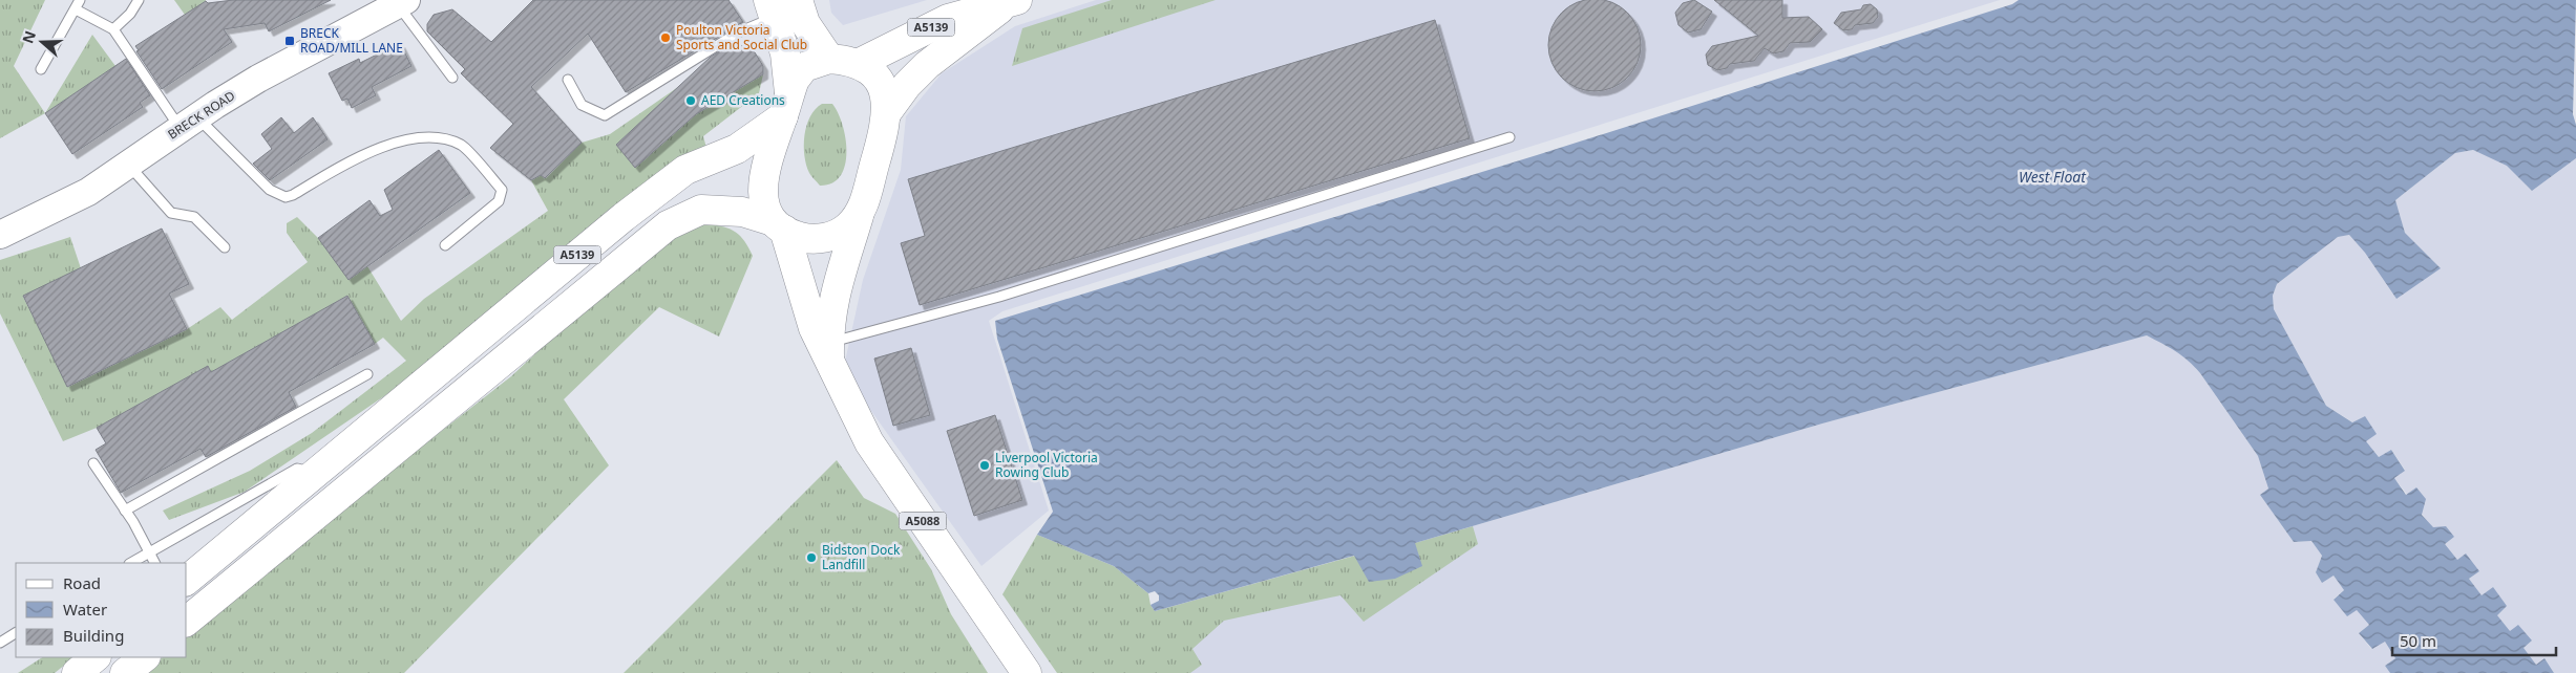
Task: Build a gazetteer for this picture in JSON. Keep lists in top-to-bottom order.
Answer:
{
  "streets": {
    "main road": ["A5139", "BRECK ROAD", "A5088"]
  },
  "crossings": [
    ["A5139", "A5088"]
  ],
  "water": ["West Float"],
  "places": {
    "other": [
      "Poulton Victoria Sports and Social Club",
      "AED Creations",
      "Liverpool Victoria Rowing Club",
      "Bidston Dock Landfill"
    ],
    "transit": ["BRECK ROAD/MILL LANE"]
  },
  "legend": ["Road", "Water", "Building"],
  "scale_bar": "50 m",
  "north": "left"
}
